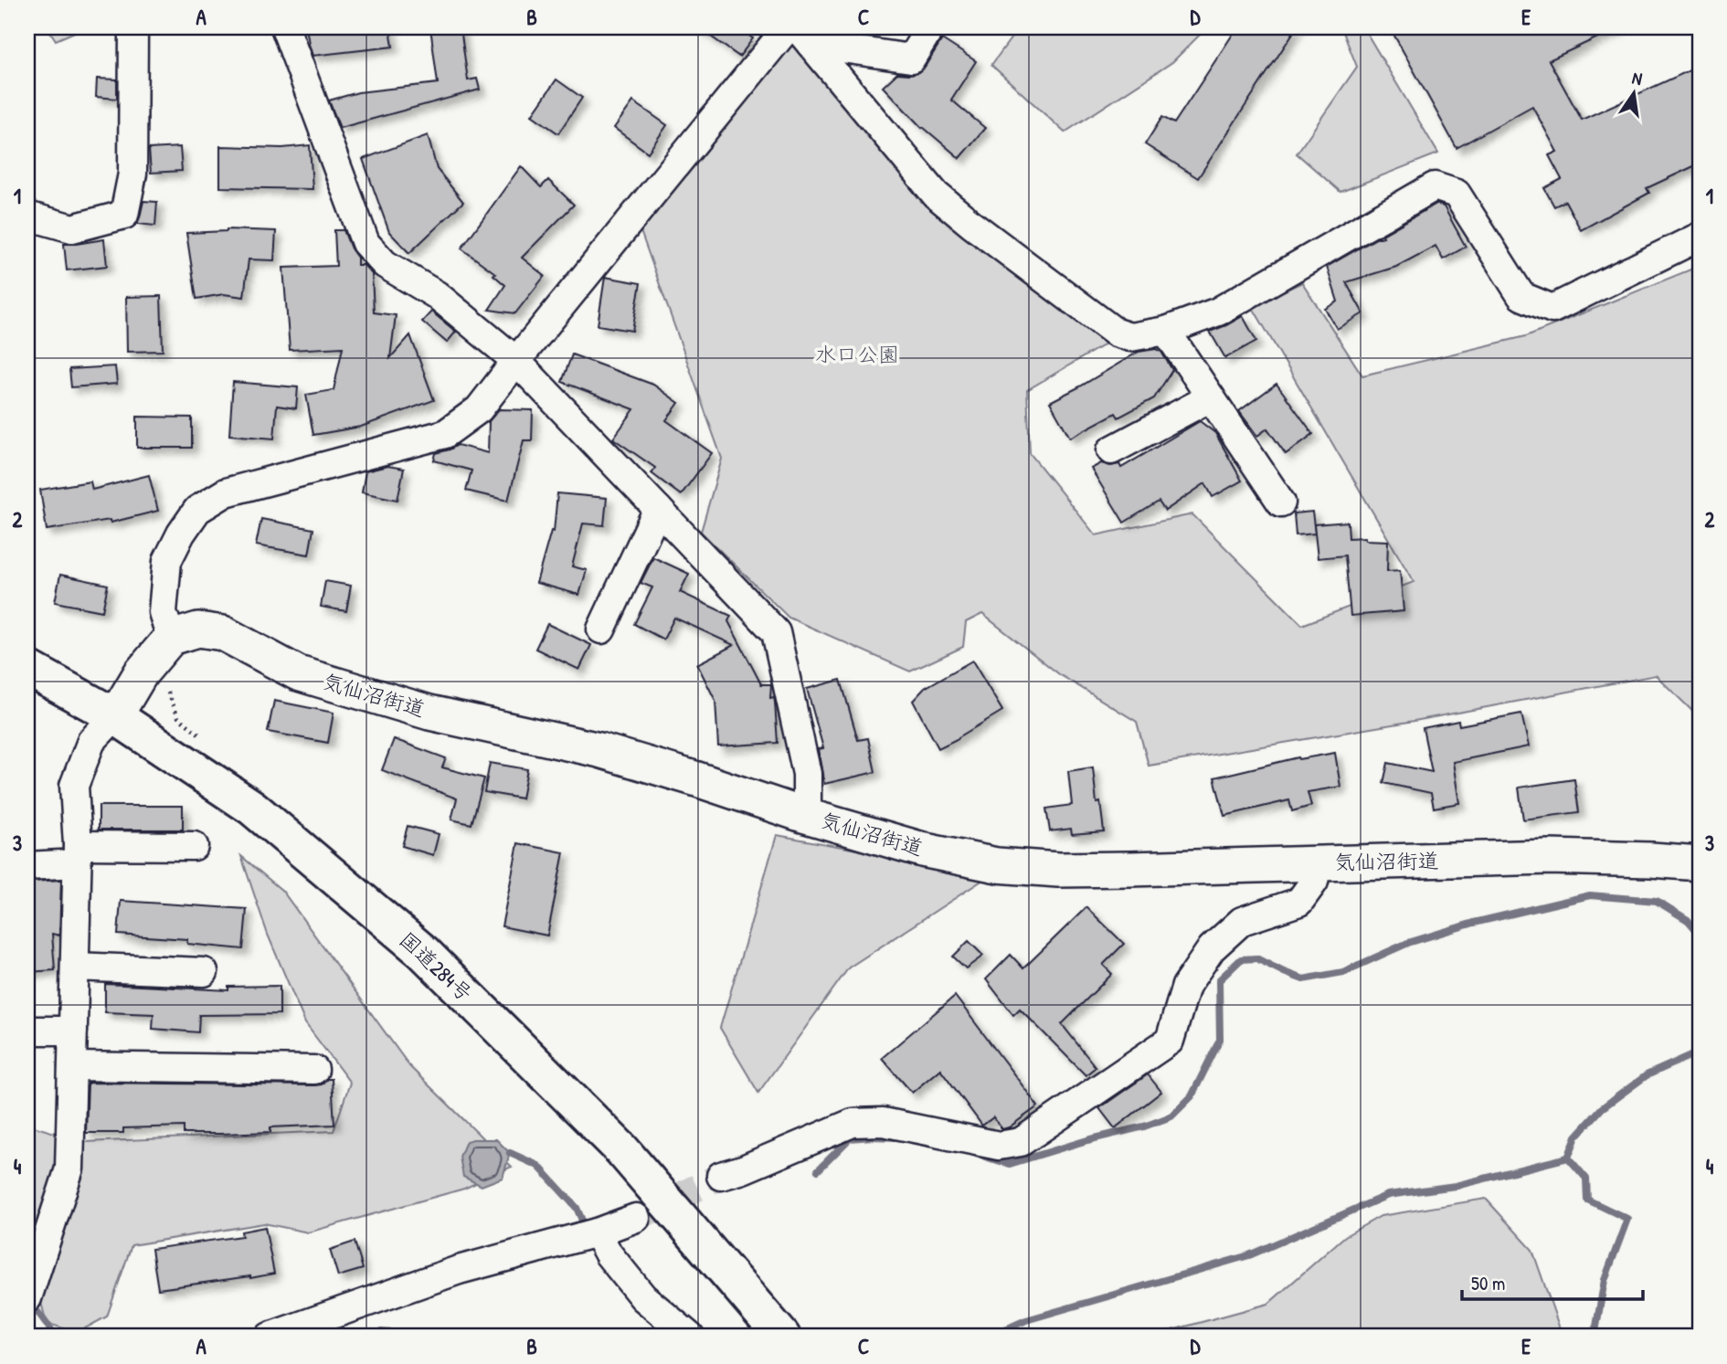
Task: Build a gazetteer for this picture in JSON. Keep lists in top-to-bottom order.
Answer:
{
  "streets": {
    "highway": ["国道284号"],
    "street": ["気仙沼街道"]
  },
  "parks": ["水口公園"],
  "scale_bar": "50 m",
  "north": "top",
  "grid": {
    "columns": [
      "A",
      "B",
      "C",
      "D",
      "E"
    ],
    "rows": [
      "1",
      "2",
      "3",
      "4"
    ]
  }
}
